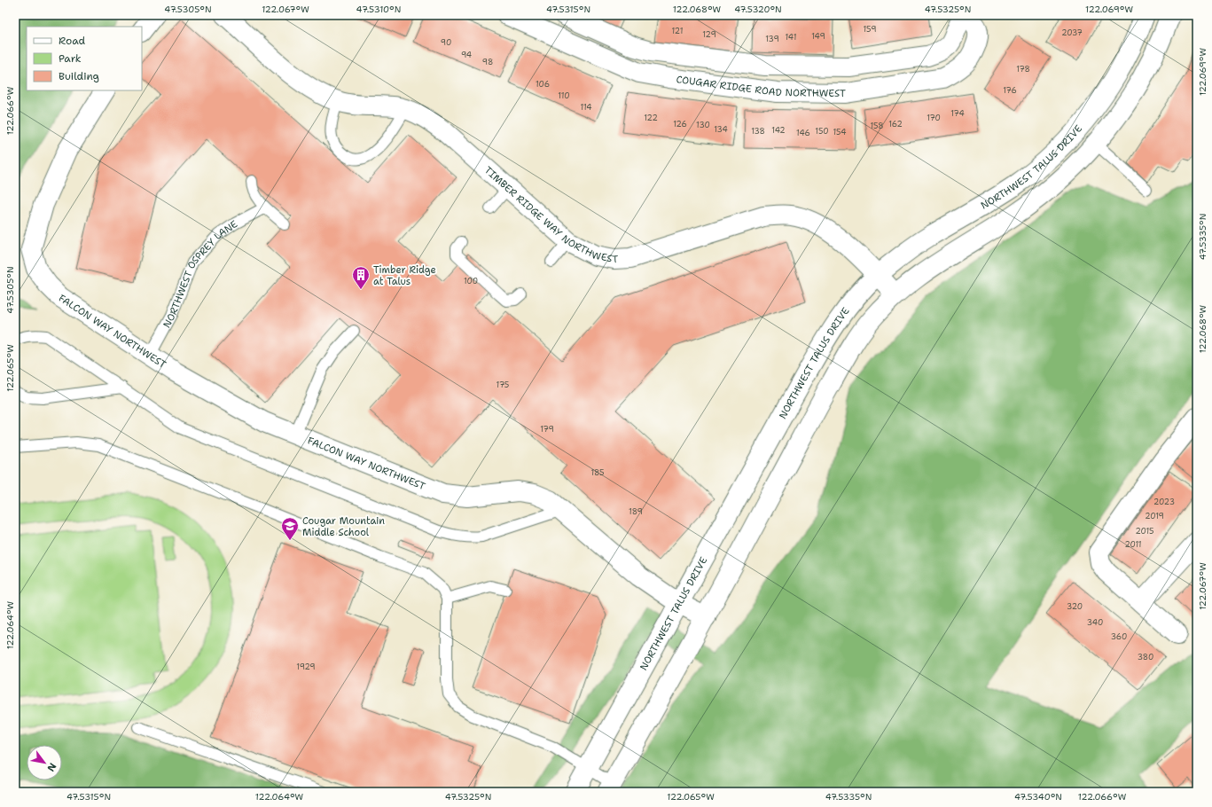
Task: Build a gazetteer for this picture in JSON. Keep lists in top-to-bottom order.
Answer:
{
  "streets": {
    "street": [
      "COUGAR RIDGE ROAD NORTHWEST",
      "NORTHWEST TALUS DRIVE",
      "TIMBER RIDGE WAY NORTHWEST",
      "FALCON WAY NORTHWEST"
    ],
    "lane": ["NORTHWEST OSPREY LANE"]
  },
  "crossings": [
    ["NORTHWEST TALUS DRIVE", "TIMBER RIDGE WAY NORTHWEST"],
    ["NORTHWEST TALUS DRIVE", "FALCON WAY NORTHWEST"],
    ["NORTHWEST OSPREY LANE", "FALCON WAY NORTHWEST"]
  ],
  "places": {
    "building": ["Timber Ridge at Talus"],
    "school or university": ["Cougar Mountain Middle School"]
  },
  "house_numbers": [
    "159",
    "121",
    "2037",
    "129",
    "149",
    "141",
    "139",
    "90",
    "94",
    "98",
    "178",
    "106",
    "176",
    "110",
    "114",
    "174",
    "122",
    "170",
    "126",
    "162",
    "130",
    "158",
    "134",
    "142",
    "138",
    "150",
    "154",
    "146",
    "100",
    "175",
    "179",
    "185",
    "2023",
    "189",
    "2019",
    "2015",
    "2011",
    "320",
    "340",
    "360",
    "380",
    "1929"
  ],
  "legend": ["Road", "Park", "Building"],
  "north": "bottom right",
  "coordinates": [
    "47.5305°N",
    "122.067°W",
    "47.5310°N",
    "47.5315°N",
    "122.068°W",
    "47.5320°N",
    "47.5325°N",
    "122.069°W",
    "122.066°W",
    "47.5335°N",
    "122.065°W",
    "122.064°W",
    "47.5340°N"
  ]
}
